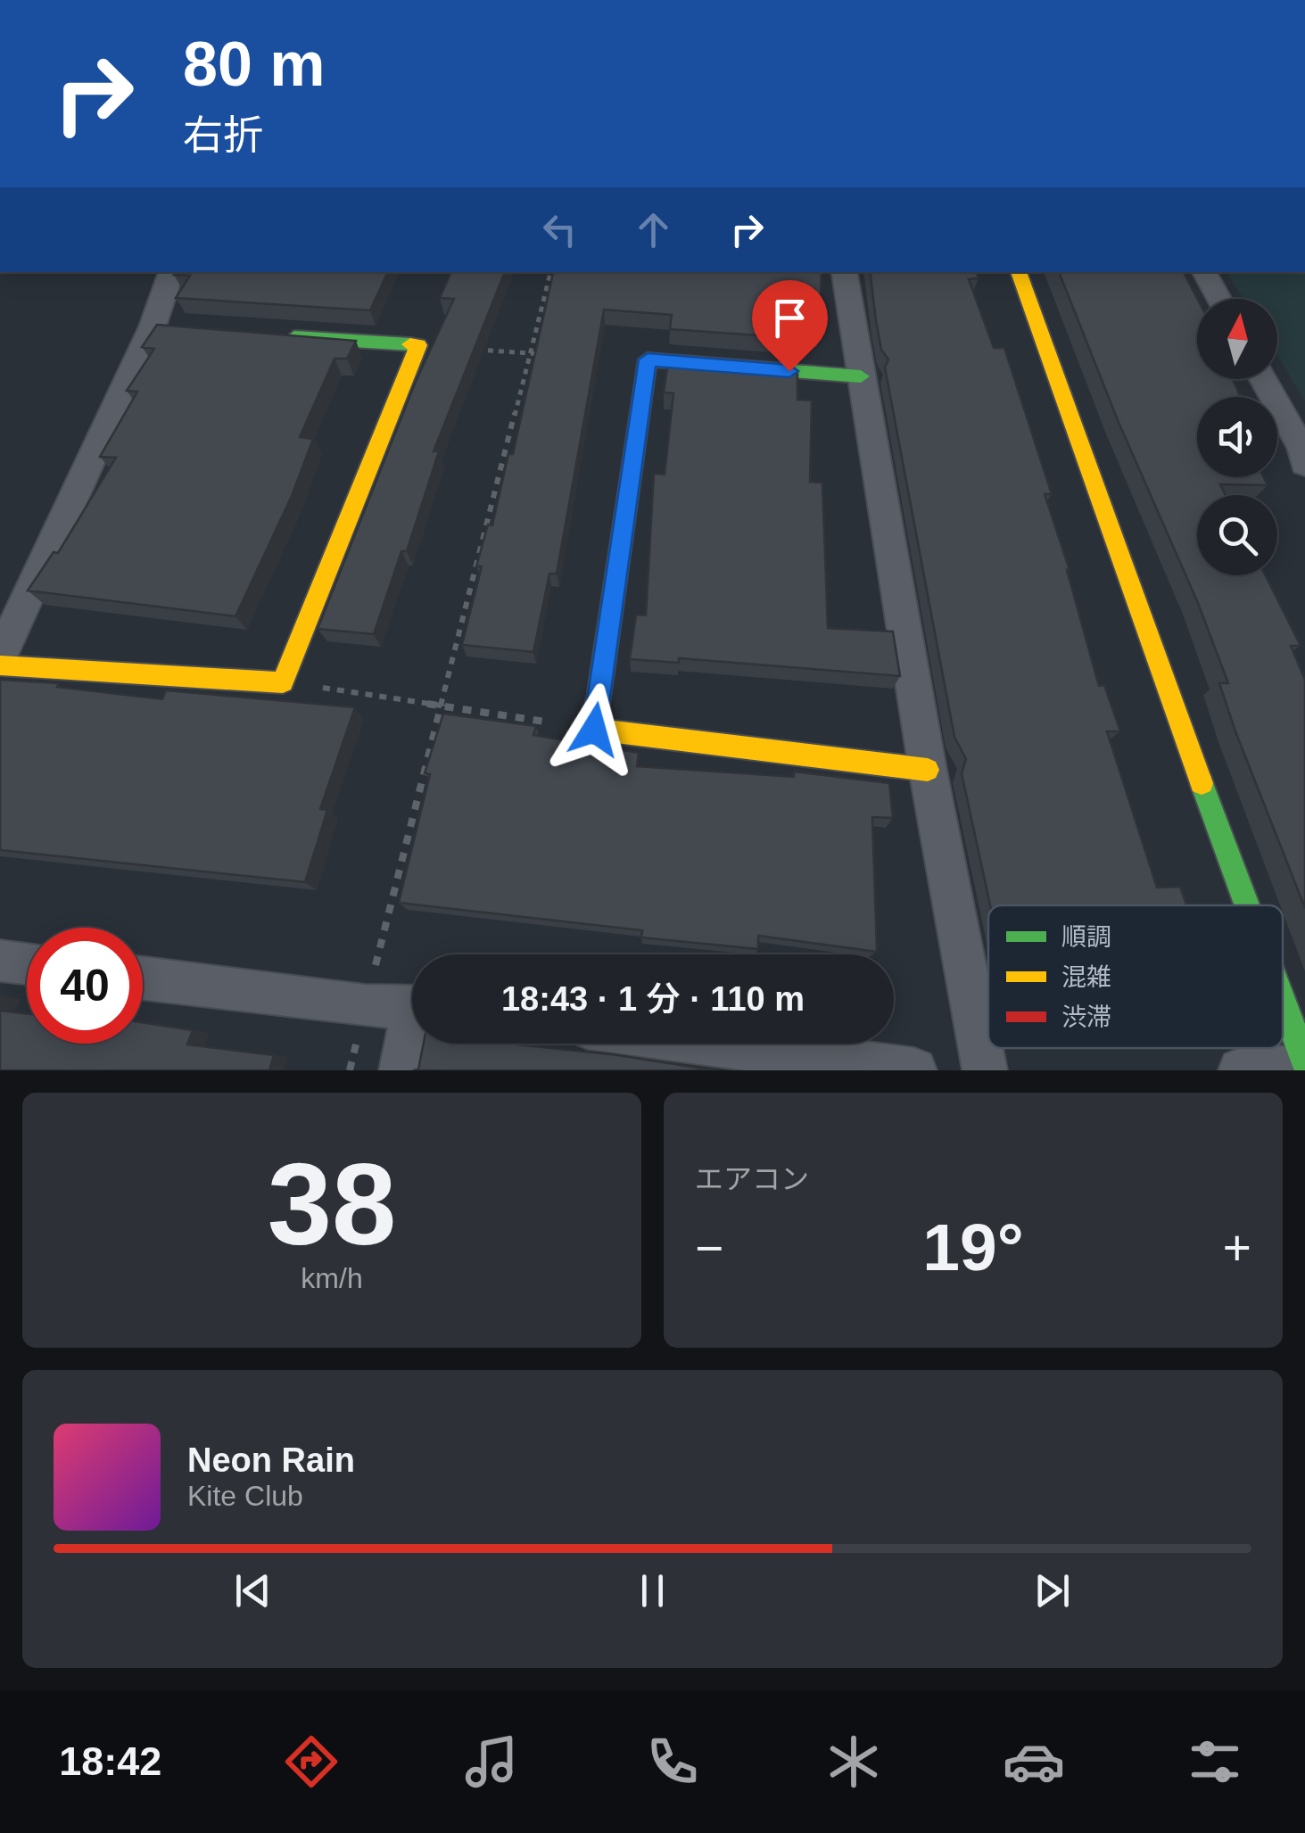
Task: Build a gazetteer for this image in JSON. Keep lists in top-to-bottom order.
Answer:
{
  "legend": ["順調", "混雑", "渋滞"],
  "north": "top",
  "page": {
    "turn": ["80 m", "右折"],
    "limit": "40",
    "trip": "18:43 · 1 分 · 110 m",
    "tile": [
      ["38", "km/h"],
      "エアコン"
    ],
    "heat": ["−", "19°", "+"],
    "song": ["Neon Rain", "Kite Club"],
    "tabs": "18:42"
  }
}
